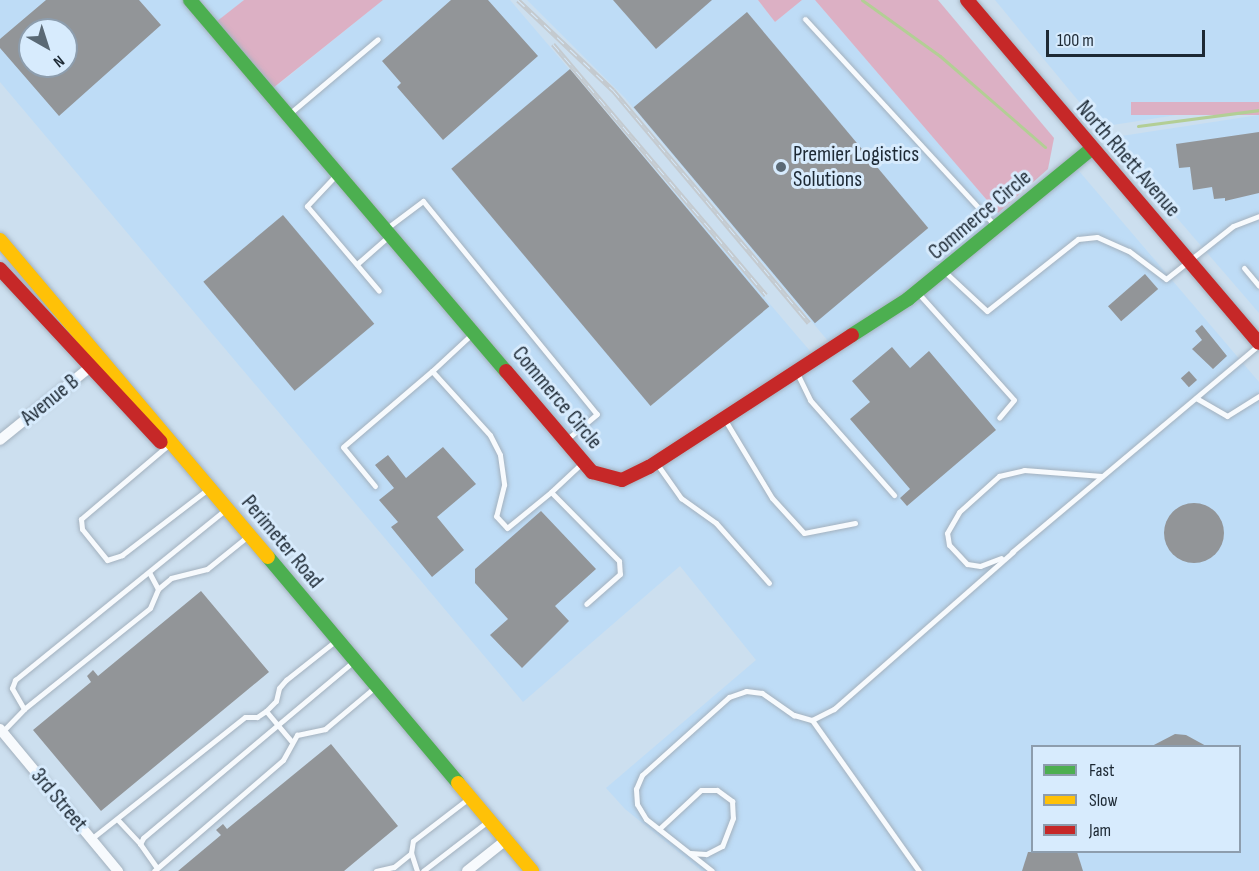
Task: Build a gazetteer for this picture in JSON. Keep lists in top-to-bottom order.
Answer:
{
  "streets": {
    "street": [
      "North Rhett Avenue",
      "Commerce Circle",
      "Avenue B",
      "Perimeter Road",
      "3rd Street"
    ]
  },
  "crossings": [
    ["North Rhett Avenue", "Commerce Circle"]
  ],
  "places": ["Premier Logistics Solutions"],
  "legend": ["Fast", "Slow", "Jam"],
  "scale_bar": "100 m",
  "north": "bottom right"
}
